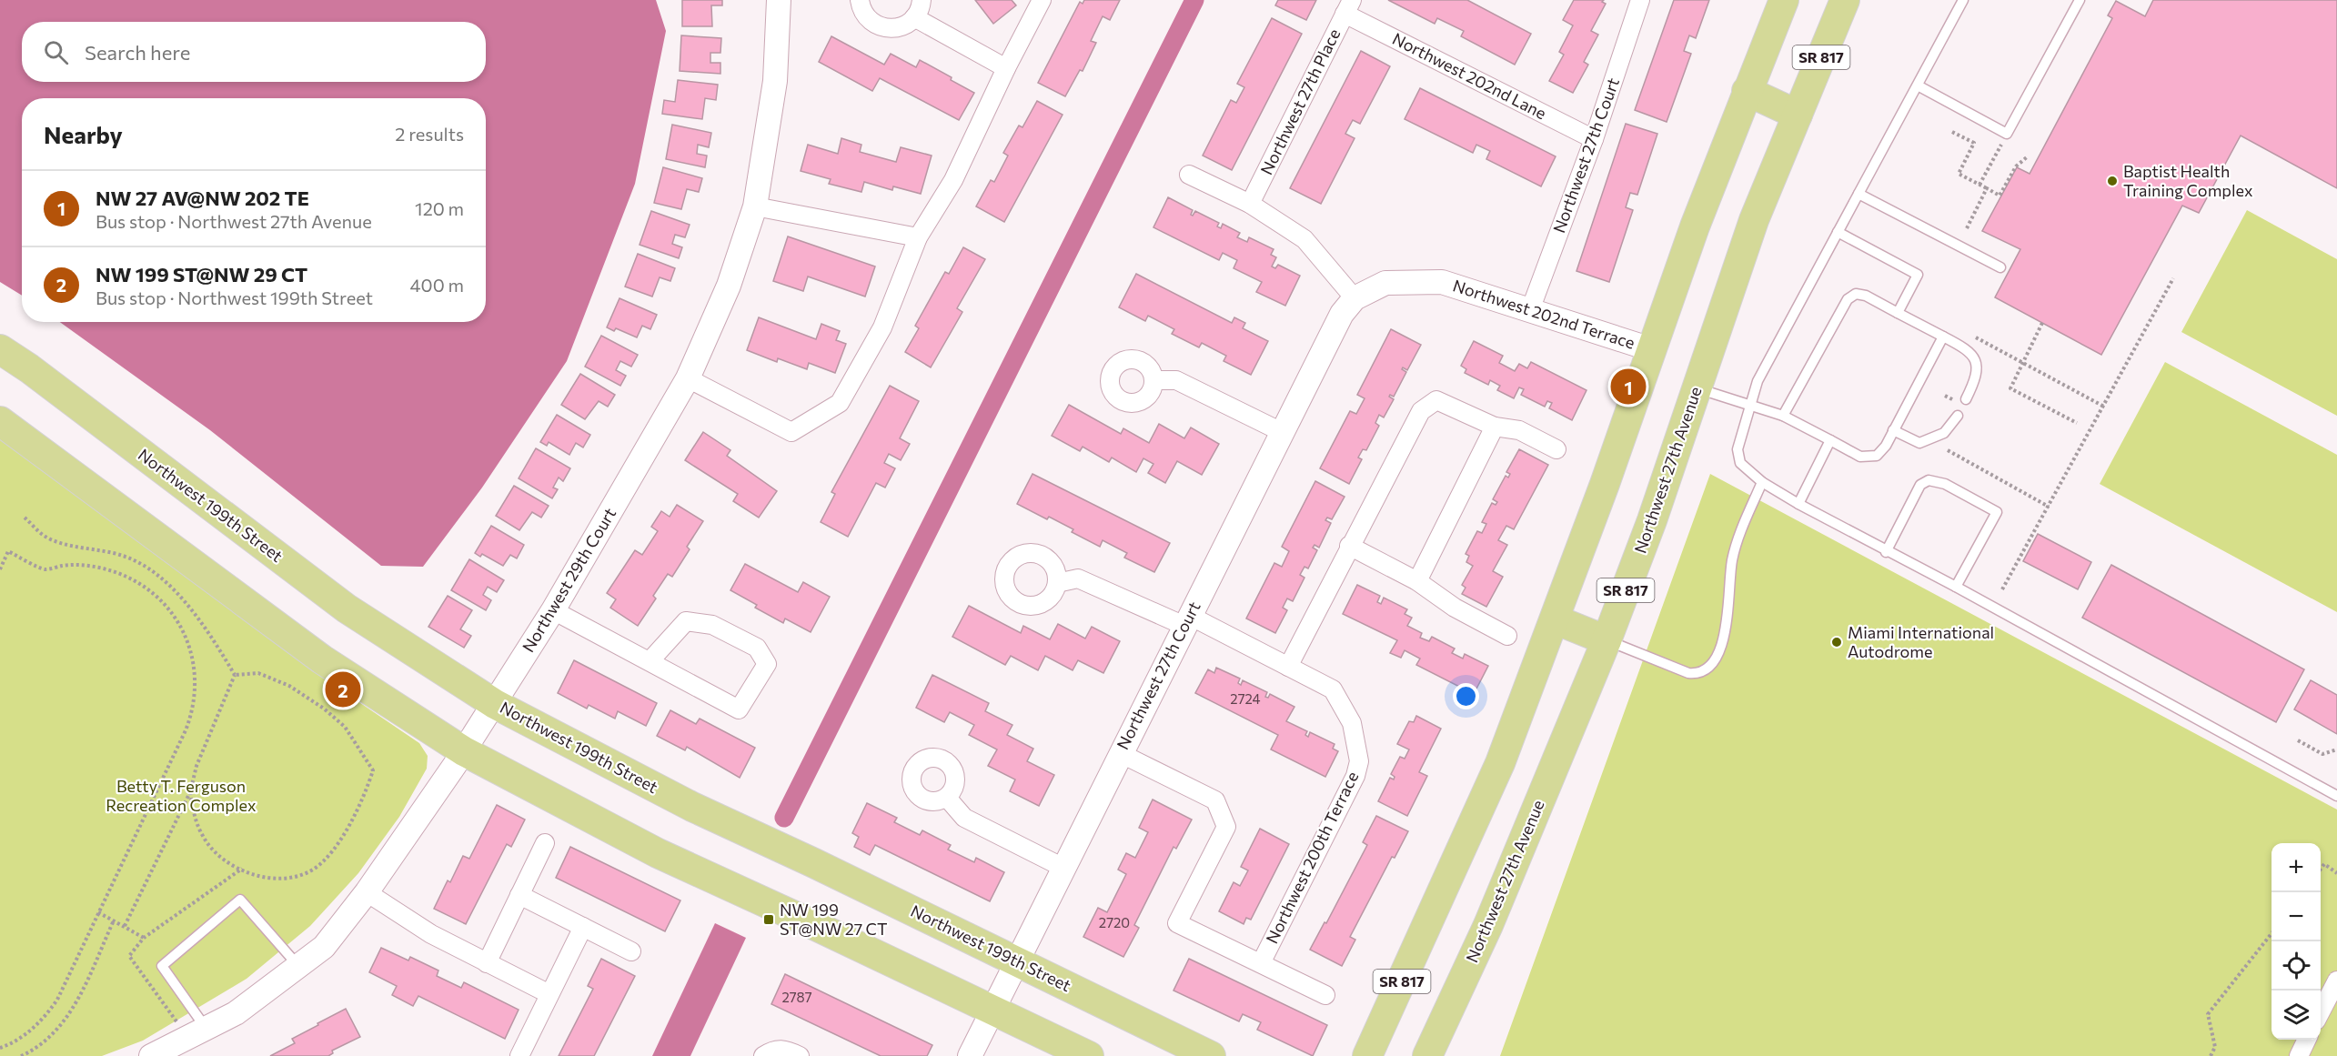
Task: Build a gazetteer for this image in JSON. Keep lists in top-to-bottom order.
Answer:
{
  "streets": {
    "main road": ["SR 817", "Northwest 27th Avenue", "Northwest 199th Street"],
    "street": [
      "Northwest 202nd Lane",
      "Northwest 27th Place",
      "Northwest 27th Court",
      "Northwest 202nd Terrace",
      "Northwest 29th Court",
      "Northwest 200th Terrace"
    ]
  },
  "crossings": [
    ["SR 817", "Northwest 202nd Terrace"],
    ["Northwest 202nd Lane", "Northwest 27th Place"],
    ["Northwest 202nd Lane", "Northwest 27th Court"],
    ["Northwest 27th Court", "Northwest 202nd Terrace"],
    ["Northwest 27th Court", "Northwest 199th Street"],
    ["Northwest 27th Court", "Northwest 200th Terrace"],
    ["Northwest 199th Street", "Northwest 29th Court"]
  ],
  "parks": ["Betty T. Ferguson Recreation Complex"],
  "places": {
    "other": ["Baptist Health Training Complex", "Miami International Autodrome"],
    "transit": ["NW 199 ST@NW 27 CT"]
  },
  "house_numbers": ["2724", "2720", "2787"],
  "page": {
    "search": "Search here",
    "heading": ["Nearby", "2 results"],
    "list": [
      {
        "mark": "1",
        "name": "NW 27 AV@NW 202 TE",
        "note": "Bus stop · Northwest 27th Avenue",
        "value": "120 m"
      },
      {
        "mark": "2",
        "name": "NW 199 ST@NW 29 CT",
        "note": "Bus stop · Northwest 199th Street",
        "value": "400 m"
      }
    ],
    "pins": ["1", "2"],
    "map_buttons": ["+", "−"]
  }
}
